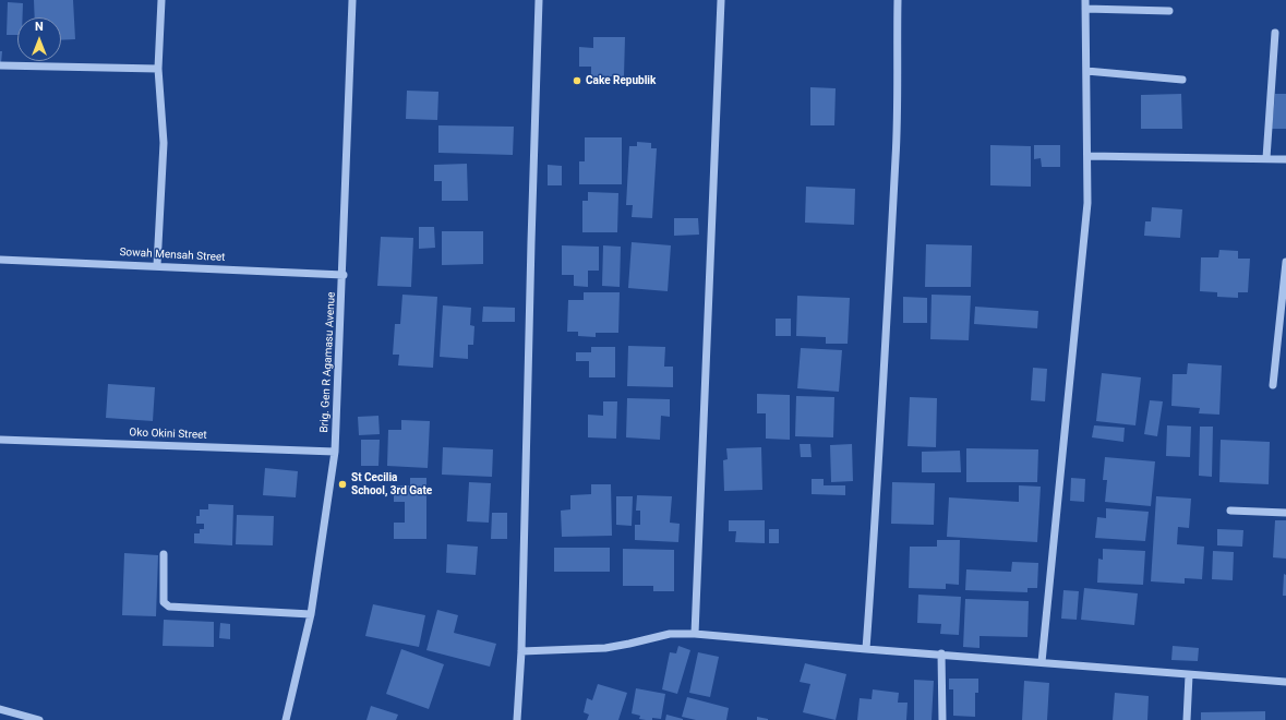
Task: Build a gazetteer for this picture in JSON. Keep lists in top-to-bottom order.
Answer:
{
  "streets": {
    "street": ["Sowah Mensah Street", "Brig. Gen R Agamasu Avenue", "Oko Okini Street"]
  },
  "crossings": [
    ["Sowah Mensah Street", "Brig. Gen R Agamasu Avenue"],
    ["Brig. Gen R Agamasu Avenue", "Oko Okini Street"]
  ],
  "places": ["Cake Republik", "St Cecilia School, 3rd Gate"],
  "north": "top"
}
